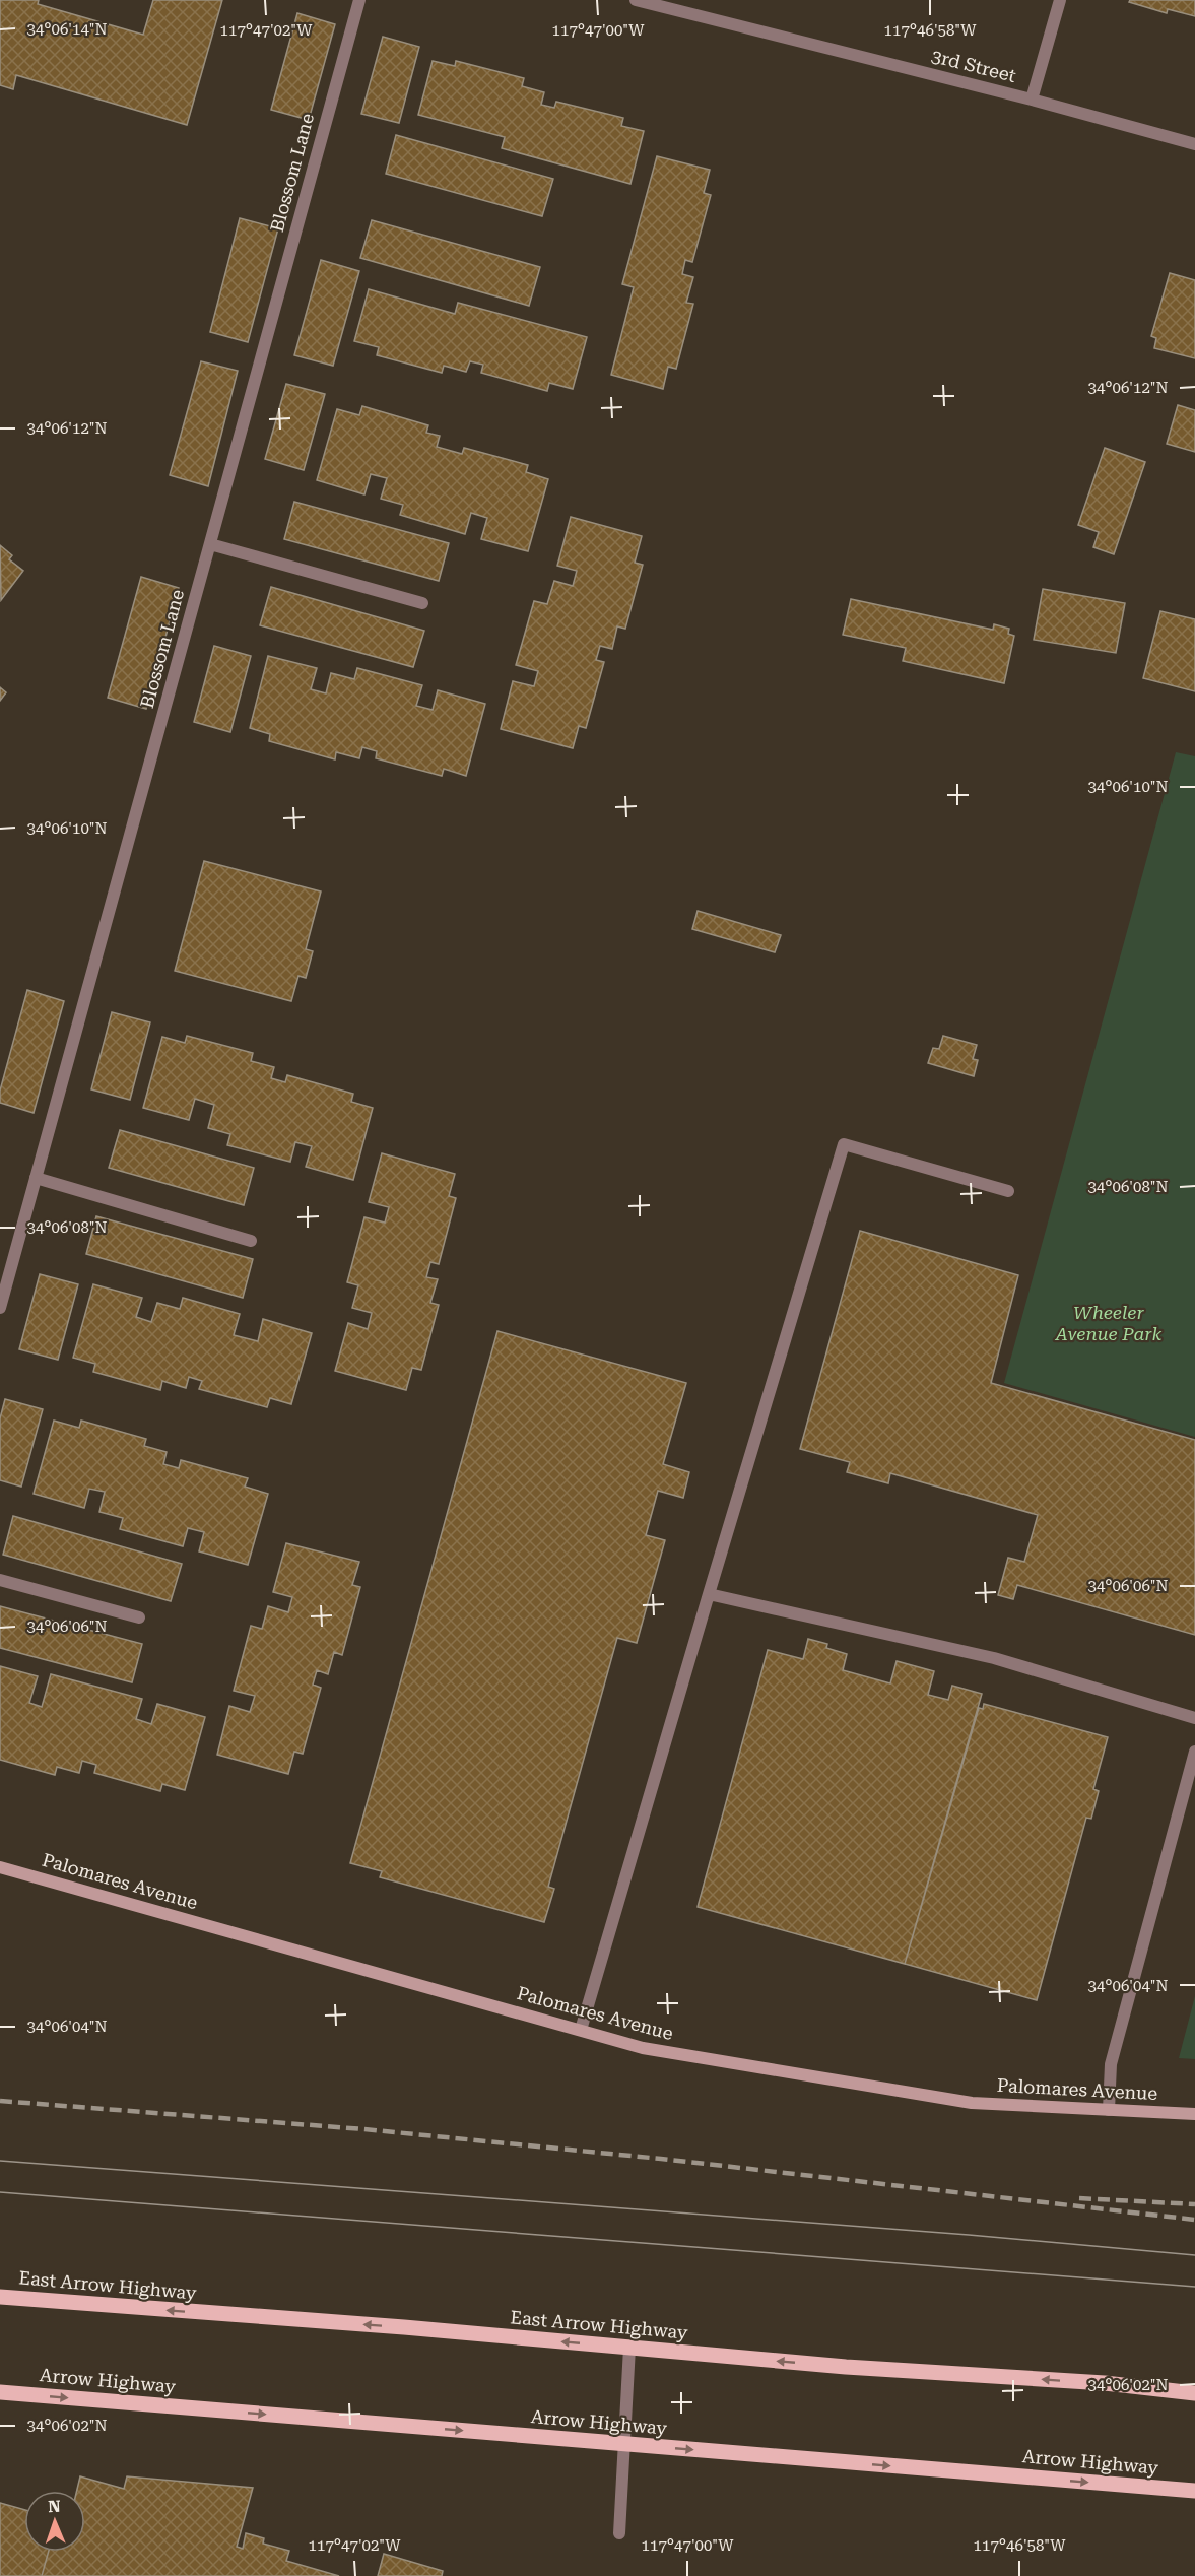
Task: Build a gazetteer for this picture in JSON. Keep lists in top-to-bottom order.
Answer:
{
  "streets": {
    "main road": ["East Arrow Highway", "Arrow Highway"],
    "street": ["3rd Street", "Blossom Lane", "Palomares Avenue"]
  },
  "one_way": ["East Arrow Highway", "Arrow Highway"],
  "parks": ["Wheeler Avenue Park"],
  "north": "top",
  "coordinates": [
    "34°06'14\"N",
    "117°47'02\"W",
    "117°47'00\"W",
    "117°46'58\"W",
    "34°06'12\"N",
    "34°06'10\"N",
    "34°06'08\"N",
    "34°06'06\"N",
    "34°06'04\"N",
    "34°06'02\"N"
  ]
}
